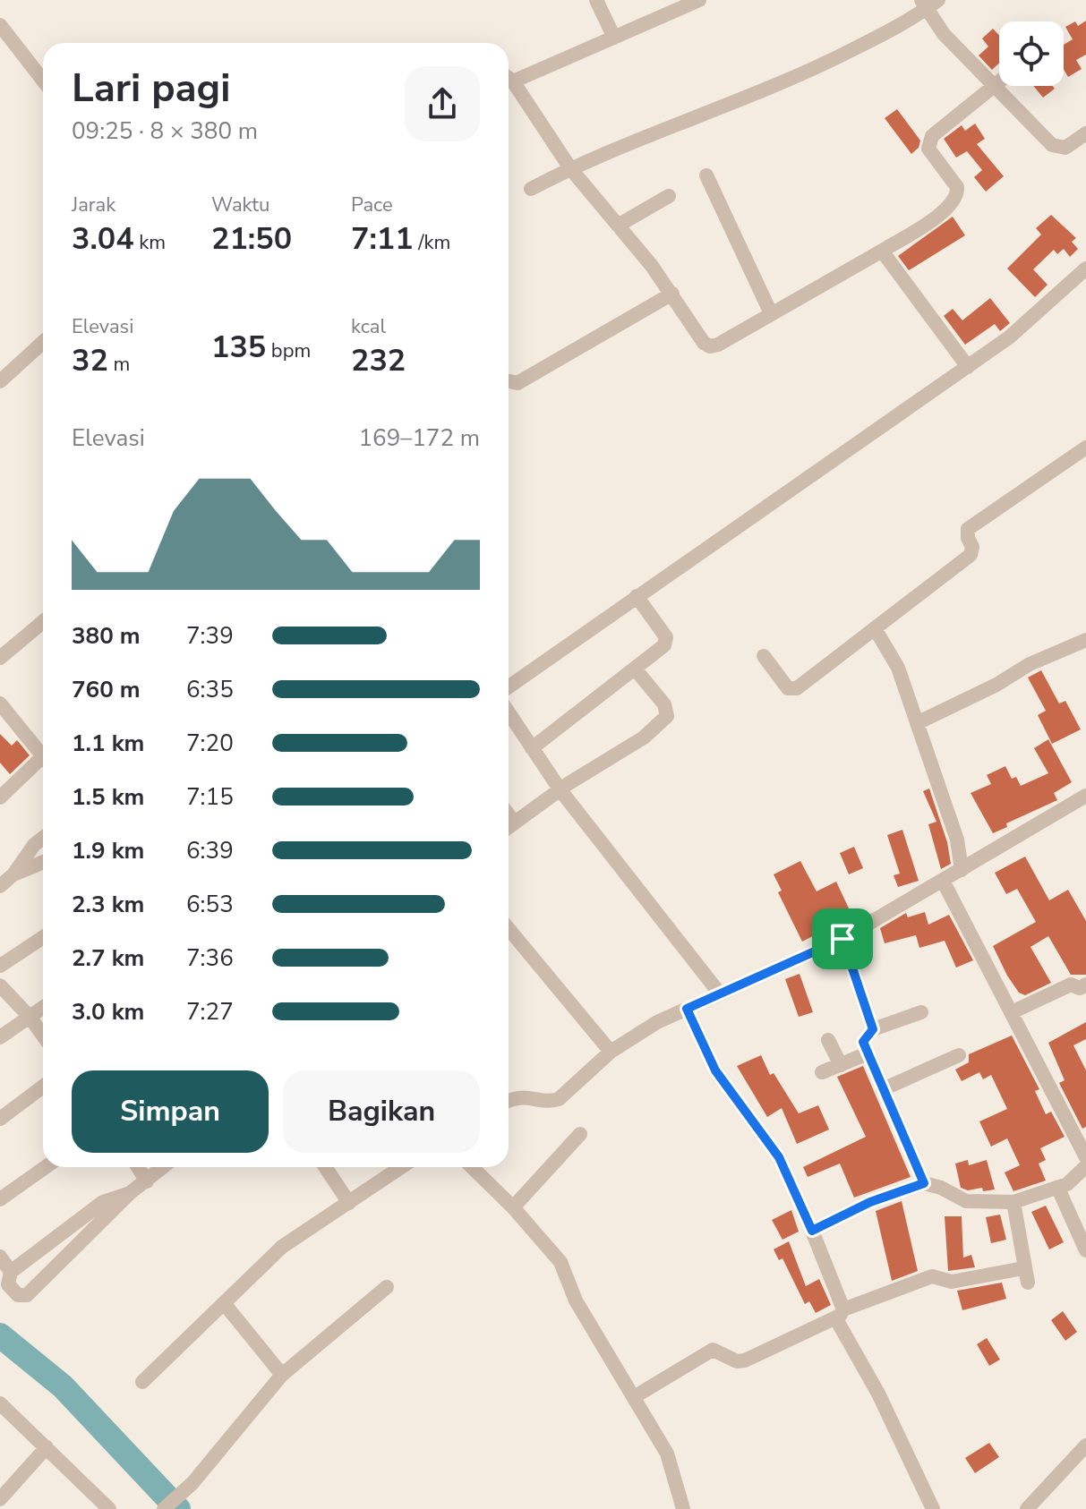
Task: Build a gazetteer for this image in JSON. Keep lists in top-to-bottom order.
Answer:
{
  "page": {
    "heading": ["Lari pagi", "09:25 · 8 × 380 m"],
    "stats": [
      ["Jarak", "3.04 km"],
      ["Waktu", "21:50"],
      ["Pace", "7:11 /km"],
      ["Elevasi", "32 m"],
      ["135 bpm"],
      ["kcal", "232"]
    ],
    "chart": ["Elevasi", "169–172 m"],
    "list": [
      {
        "name": "380 m",
        "note": "7:39"
      },
      {
        "name": "760 m",
        "note": "6:35"
      },
      {
        "name": "1.1 km",
        "note": "7:20"
      },
      {
        "name": "1.5 km",
        "note": "7:15"
      },
      {
        "name": "1.9 km",
        "note": "6:39"
      },
      {
        "name": "2.3 km",
        "note": "6:53"
      },
      {
        "name": "2.7 km",
        "note": "7:36"
      },
      {
        "name": "3.0 km",
        "note": "7:27"
      }
    ],
    "buttons": ["Simpan", "Bagikan"]
  }
}
